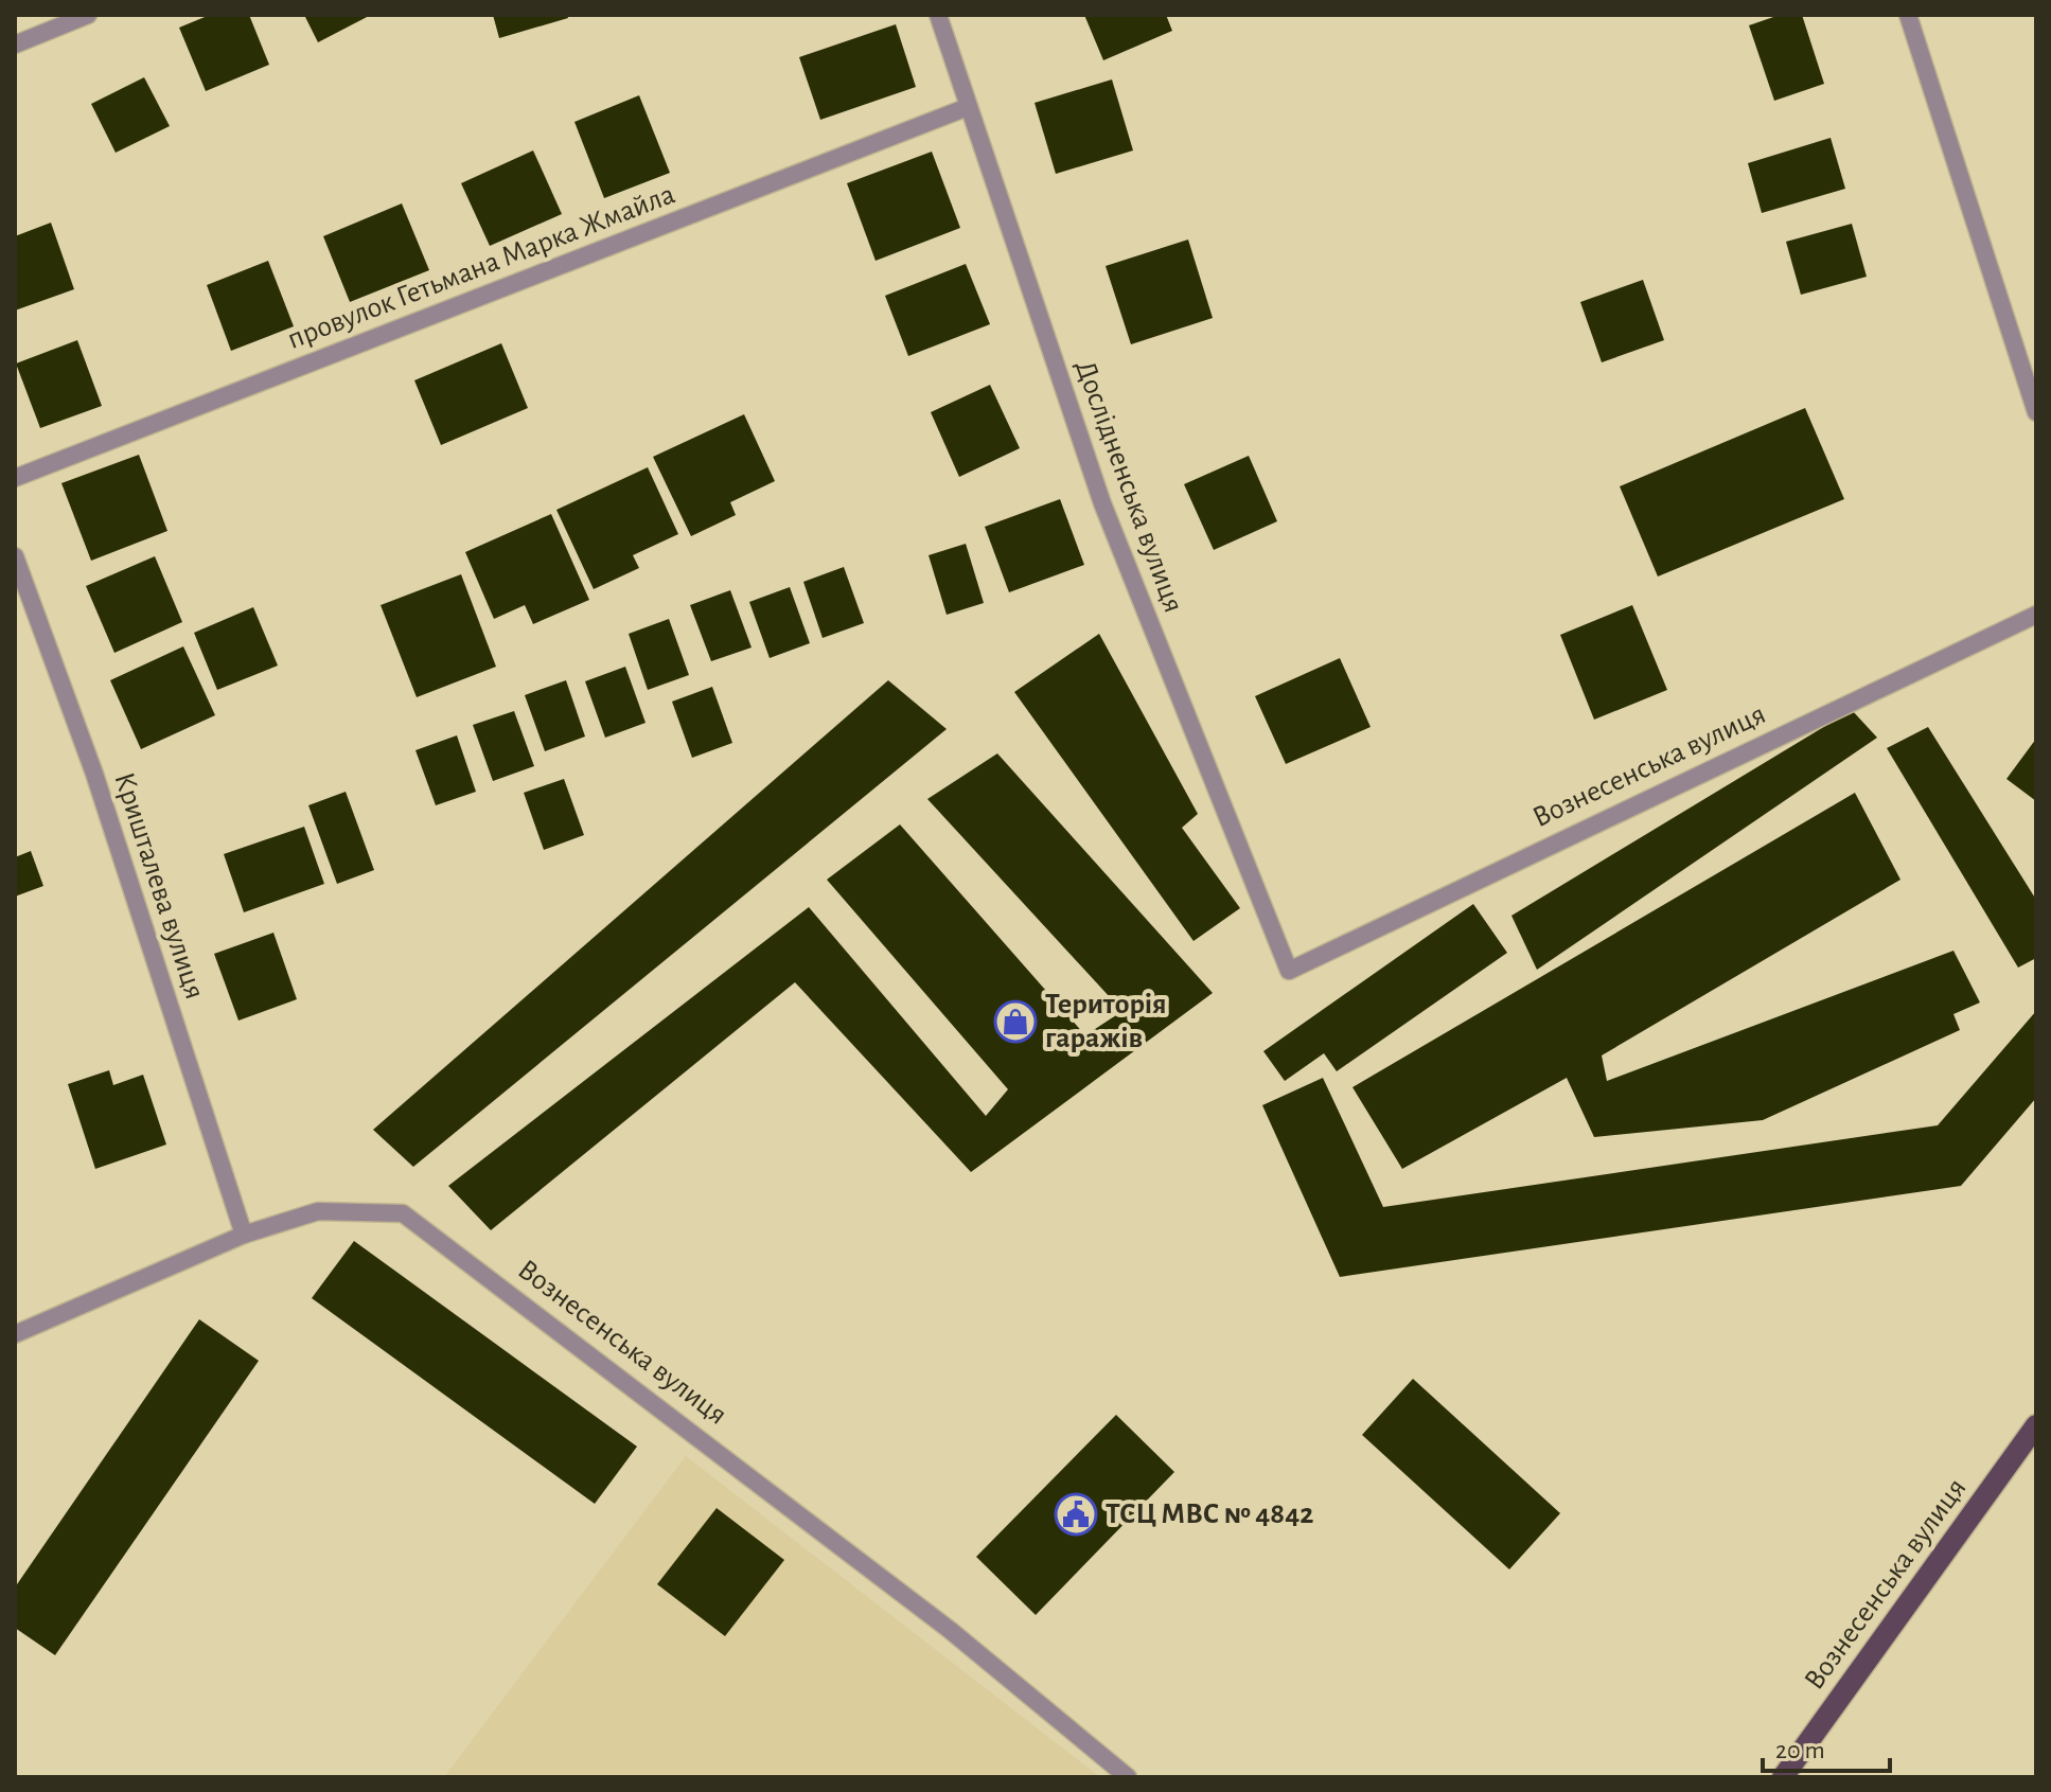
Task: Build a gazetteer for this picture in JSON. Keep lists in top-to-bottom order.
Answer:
{
  "streets": {
    "main road": ["Вознесенська вулиця"],
    "street": ["провулок Гетьмана Марка Жмайла", "Дослідненська вулиця", "Кришталева вулиця"]
  },
  "crossings": [
    ["провулок Гетьмана Марка Жмайла", "Дослідненська вулиця"],
    ["Дослідненська вулиця", "Вознесенська вулиця"],
    ["Вознесенська вулиця", "Кришталева вулиця"]
  ],
  "places": {
    "shop": ["Територія гаражів"],
    "public building": ["ТСЦ МВС № 4842"]
  },
  "scale_bar": "20 m"
}
